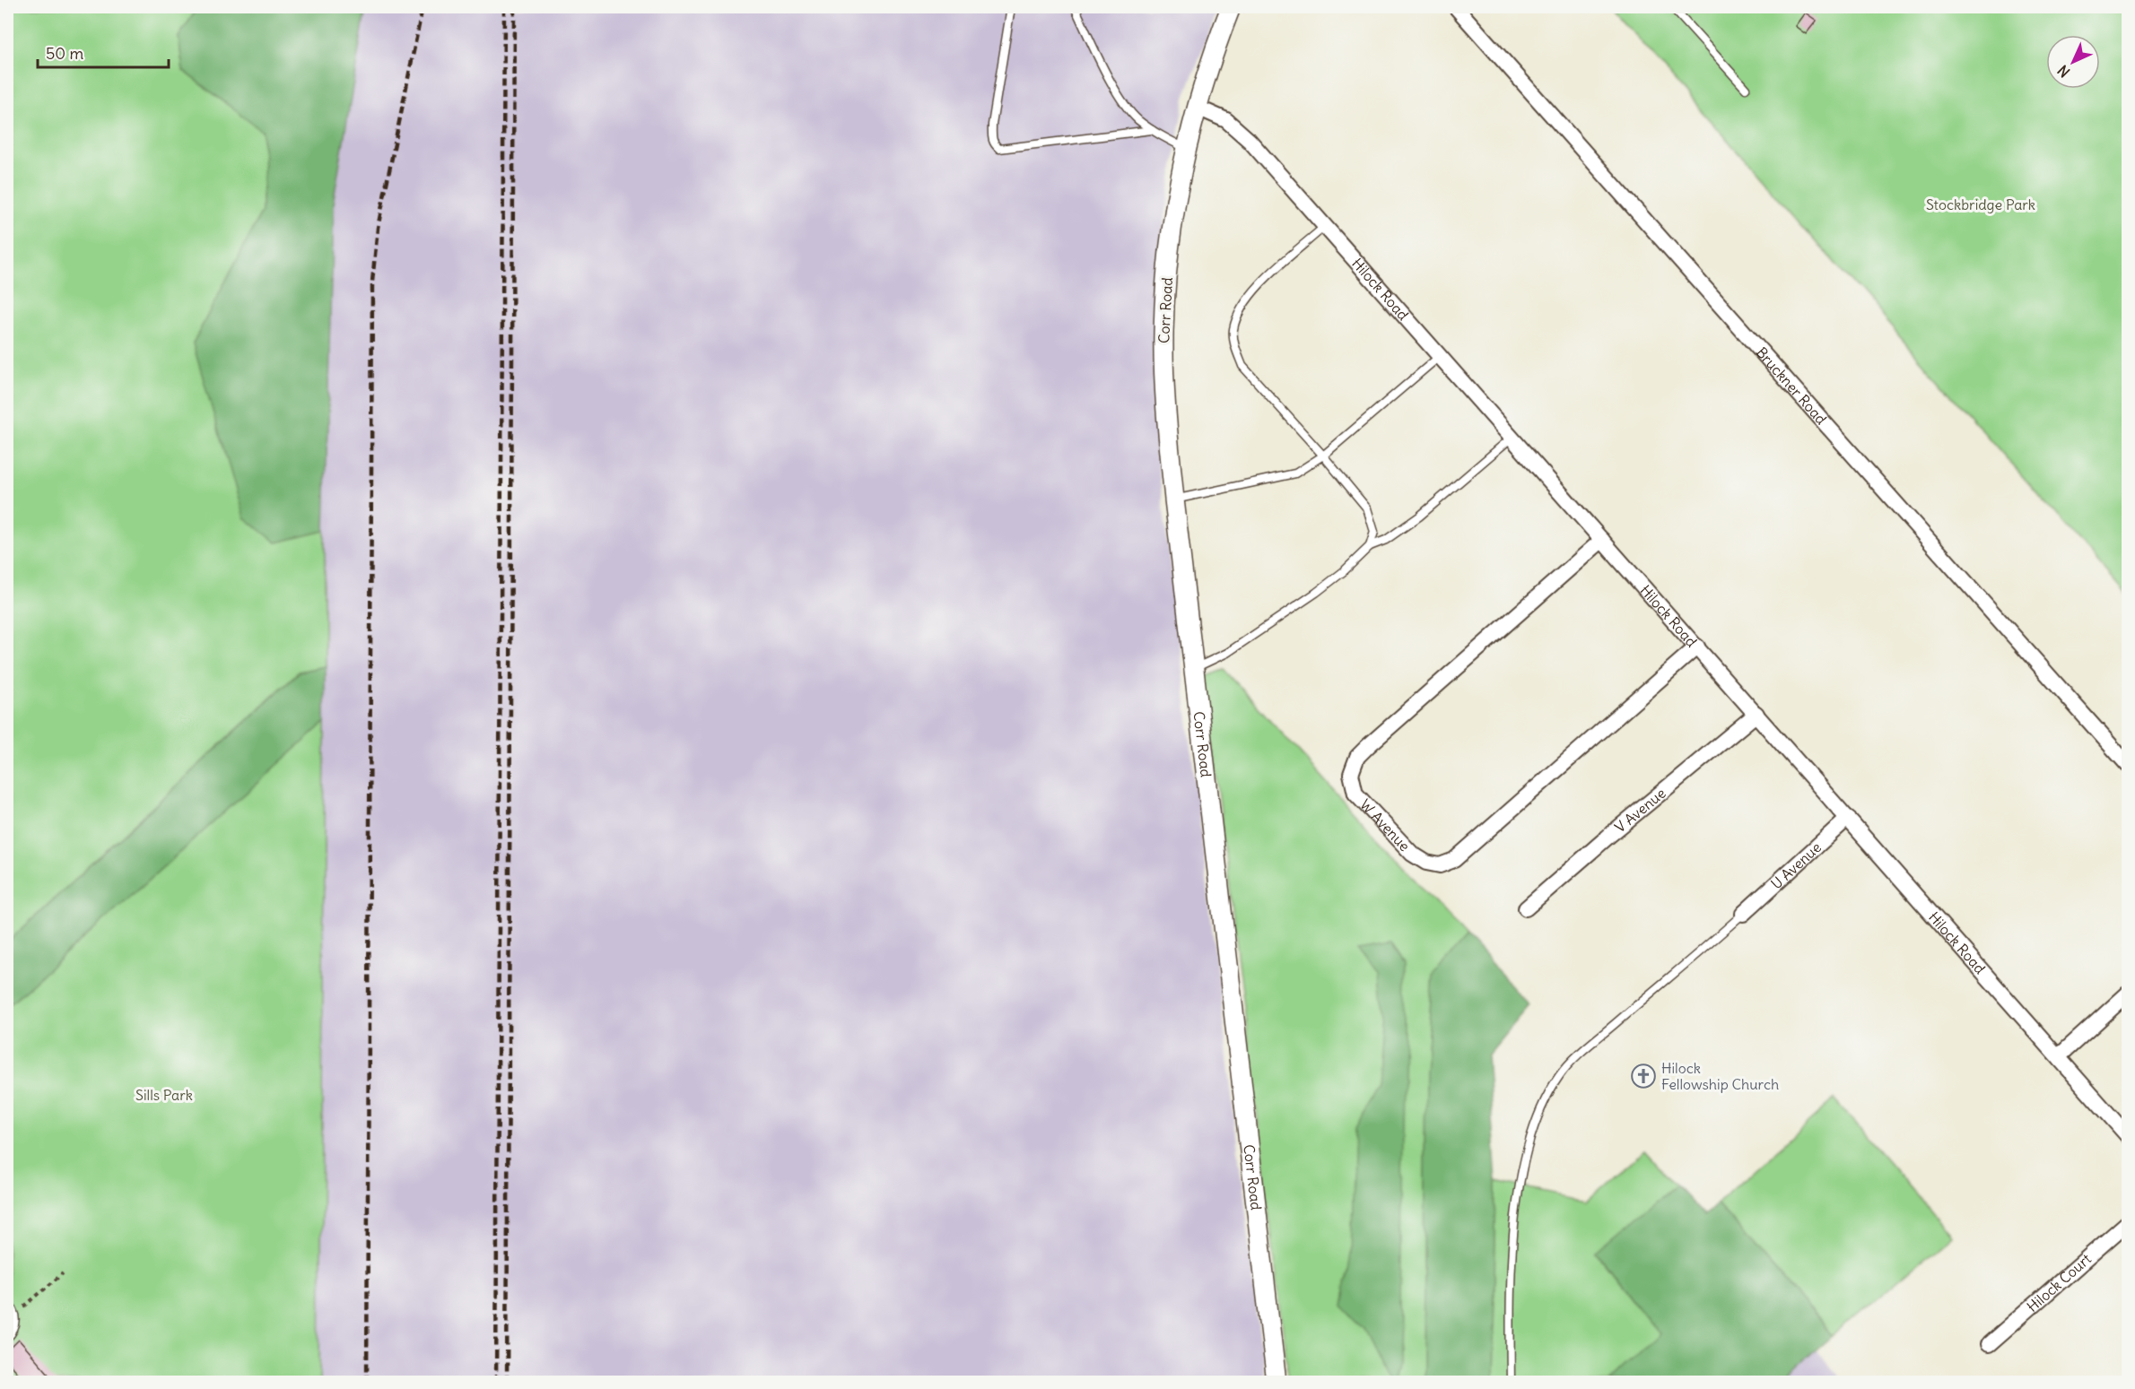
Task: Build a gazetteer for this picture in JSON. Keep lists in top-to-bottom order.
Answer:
{
  "streets": {
    "street": [
      "Hilock Road",
      "Corr Road",
      "Bruckner Road",
      "V Avenue",
      "W Avenue",
      "U Avenue",
      "Hilock Court"
    ]
  },
  "crossings": [
    ["Hilock Road", "Corr Road"],
    ["Hilock Road", "V Avenue"],
    ["Hilock Road", "W Avenue"],
    ["Hilock Road", "U Avenue"]
  ],
  "parks": ["Stockbridge Park", "Sills Park"],
  "places": {
    "church": ["Hilock Fellowship Church"]
  },
  "scale_bar": "50 m",
  "north": "bottom left"
}
